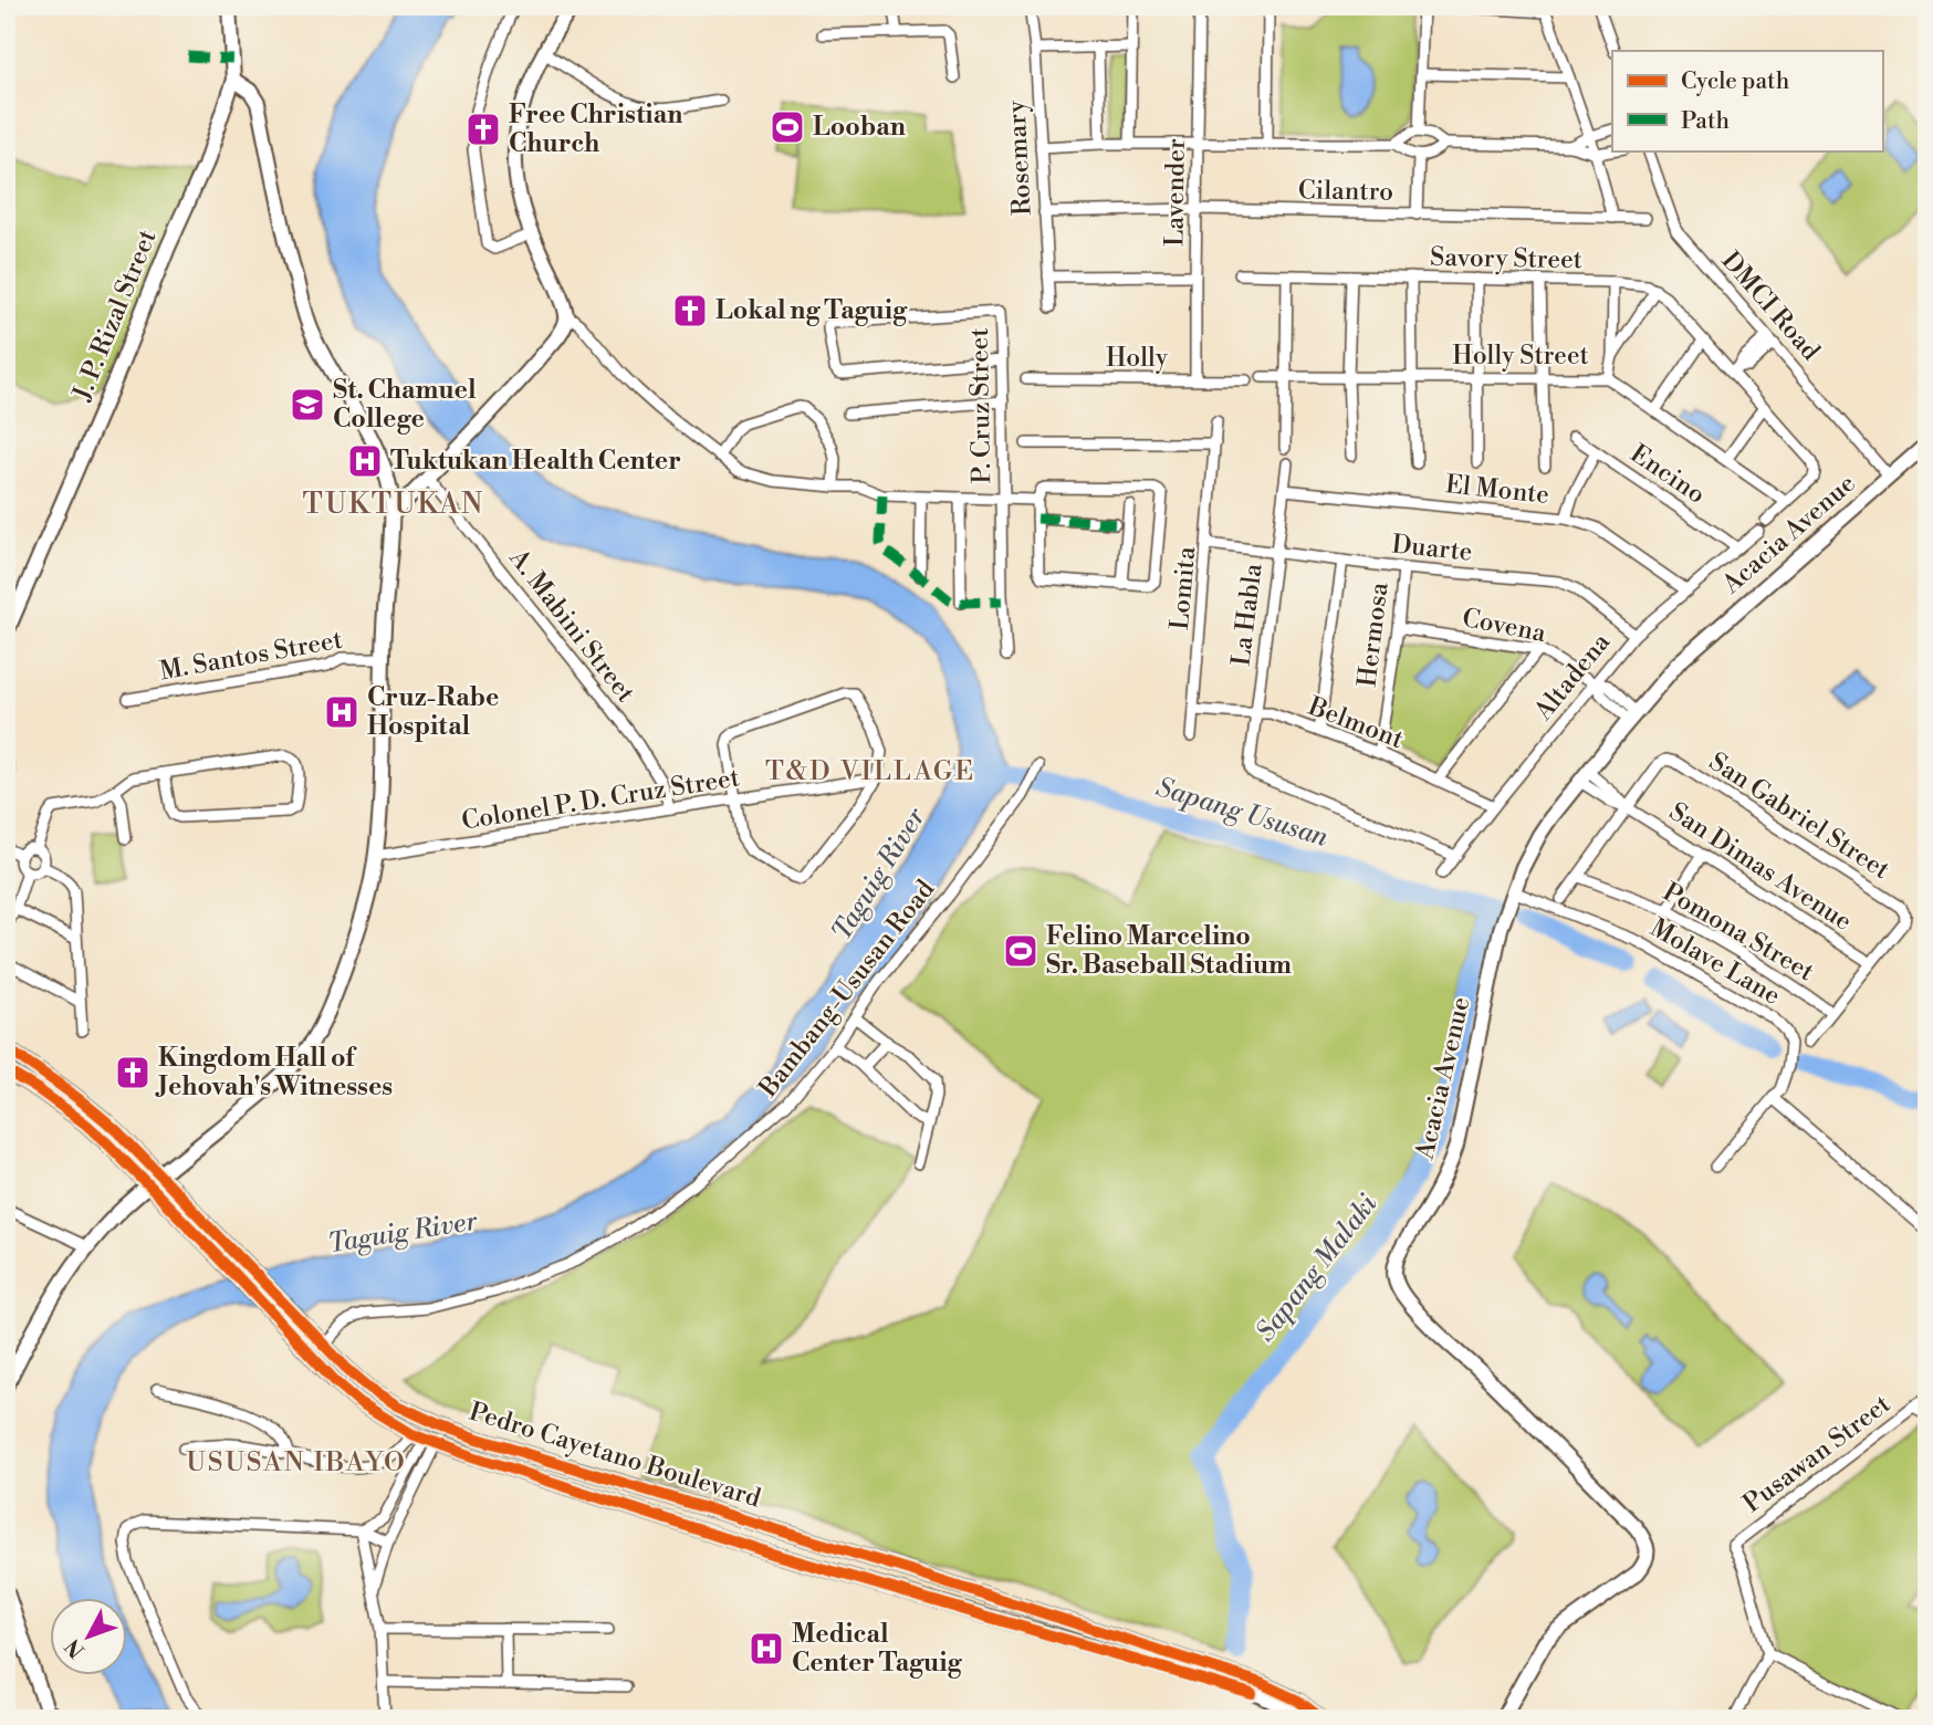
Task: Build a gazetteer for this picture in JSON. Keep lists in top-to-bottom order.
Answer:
{
  "streets": {
    "main road": ["J. P. Rizal Street", "Acacia Avenue", "Pedro Cayetano Boulevard"],
    "street": [
      "Rosemary",
      "Cilantro",
      "Lavender",
      "Savory Street",
      "DMCI Road",
      "Holly Street",
      "Holly",
      "P. Cruz Street",
      "Encino",
      "El Monte",
      "Duarte",
      "Lomita",
      "La Habla",
      "A. Mabini Street",
      "Covena",
      "Hermosa",
      "M. Santos Street",
      "Altadena",
      "Belmont",
      "Colonel P. D. Cruz Street",
      "San Gabriel Street",
      "San Dimas Avenue",
      "Pomona Street",
      "Molave Lane",
      "Bambang-Ususan Road",
      "Pusawan Street"
    ]
  },
  "crossings": [
    ["Rosemary", "Cilantro"],
    ["Cilantro", "Lavender"],
    ["Lavender", "Holly"],
    ["DMCI Road", "Acacia Avenue"],
    ["Encino", "Altadena"],
    ["El Monte", "La Habla"],
    ["El Monte", "Altadena"],
    ["Acacia Avenue", "Covena"],
    ["Acacia Avenue", "San Dimas Avenue"],
    ["Acacia Avenue", "Molave Lane"],
    ["Duarte", "Lomita"],
    ["Duarte", "La Habla"],
    ["Duarte", "Hermosa"],
    ["Duarte", "Altadena"],
    ["Lomita", "Belmont"],
    ["La Habla", "Altadena"],
    ["La Habla", "Belmont"],
    ["A. Mabini Street", "Colonel P. D. Cruz Street"],
    ["Covena", "Hermosa"],
    ["Covena", "Altadena"],
    ["Hermosa", "Belmont"],
    ["Altadena", "Belmont"],
    ["San Gabriel Street", "San Dimas Avenue"],
    ["Bambang-Ususan Road", "Pedro Cayetano Boulevard"]
  ],
  "districts": ["TUKTUKAN", "T&D VILLAGE", "USUSAN IBAYO"],
  "water": ["Sapang Ususan", "Taguig River", "Sapang Malaki"],
  "places": {
    "sports": ["Looban", "Felino Marcelino Sr. Baseball Stadium"],
    "church": ["Free Christian Church", "Lokal ng Taguig", "Kingdom Hall of Jehovah's Witnesses"],
    "school or university": ["St. Chamuel College"],
    "hospital": ["Tuktukan Health Center", "Cruz-Rabe Hospital", "Medical Center Taguig"]
  },
  "legend": ["Cycle path", "Path"],
  "north": "bottom left"
}
